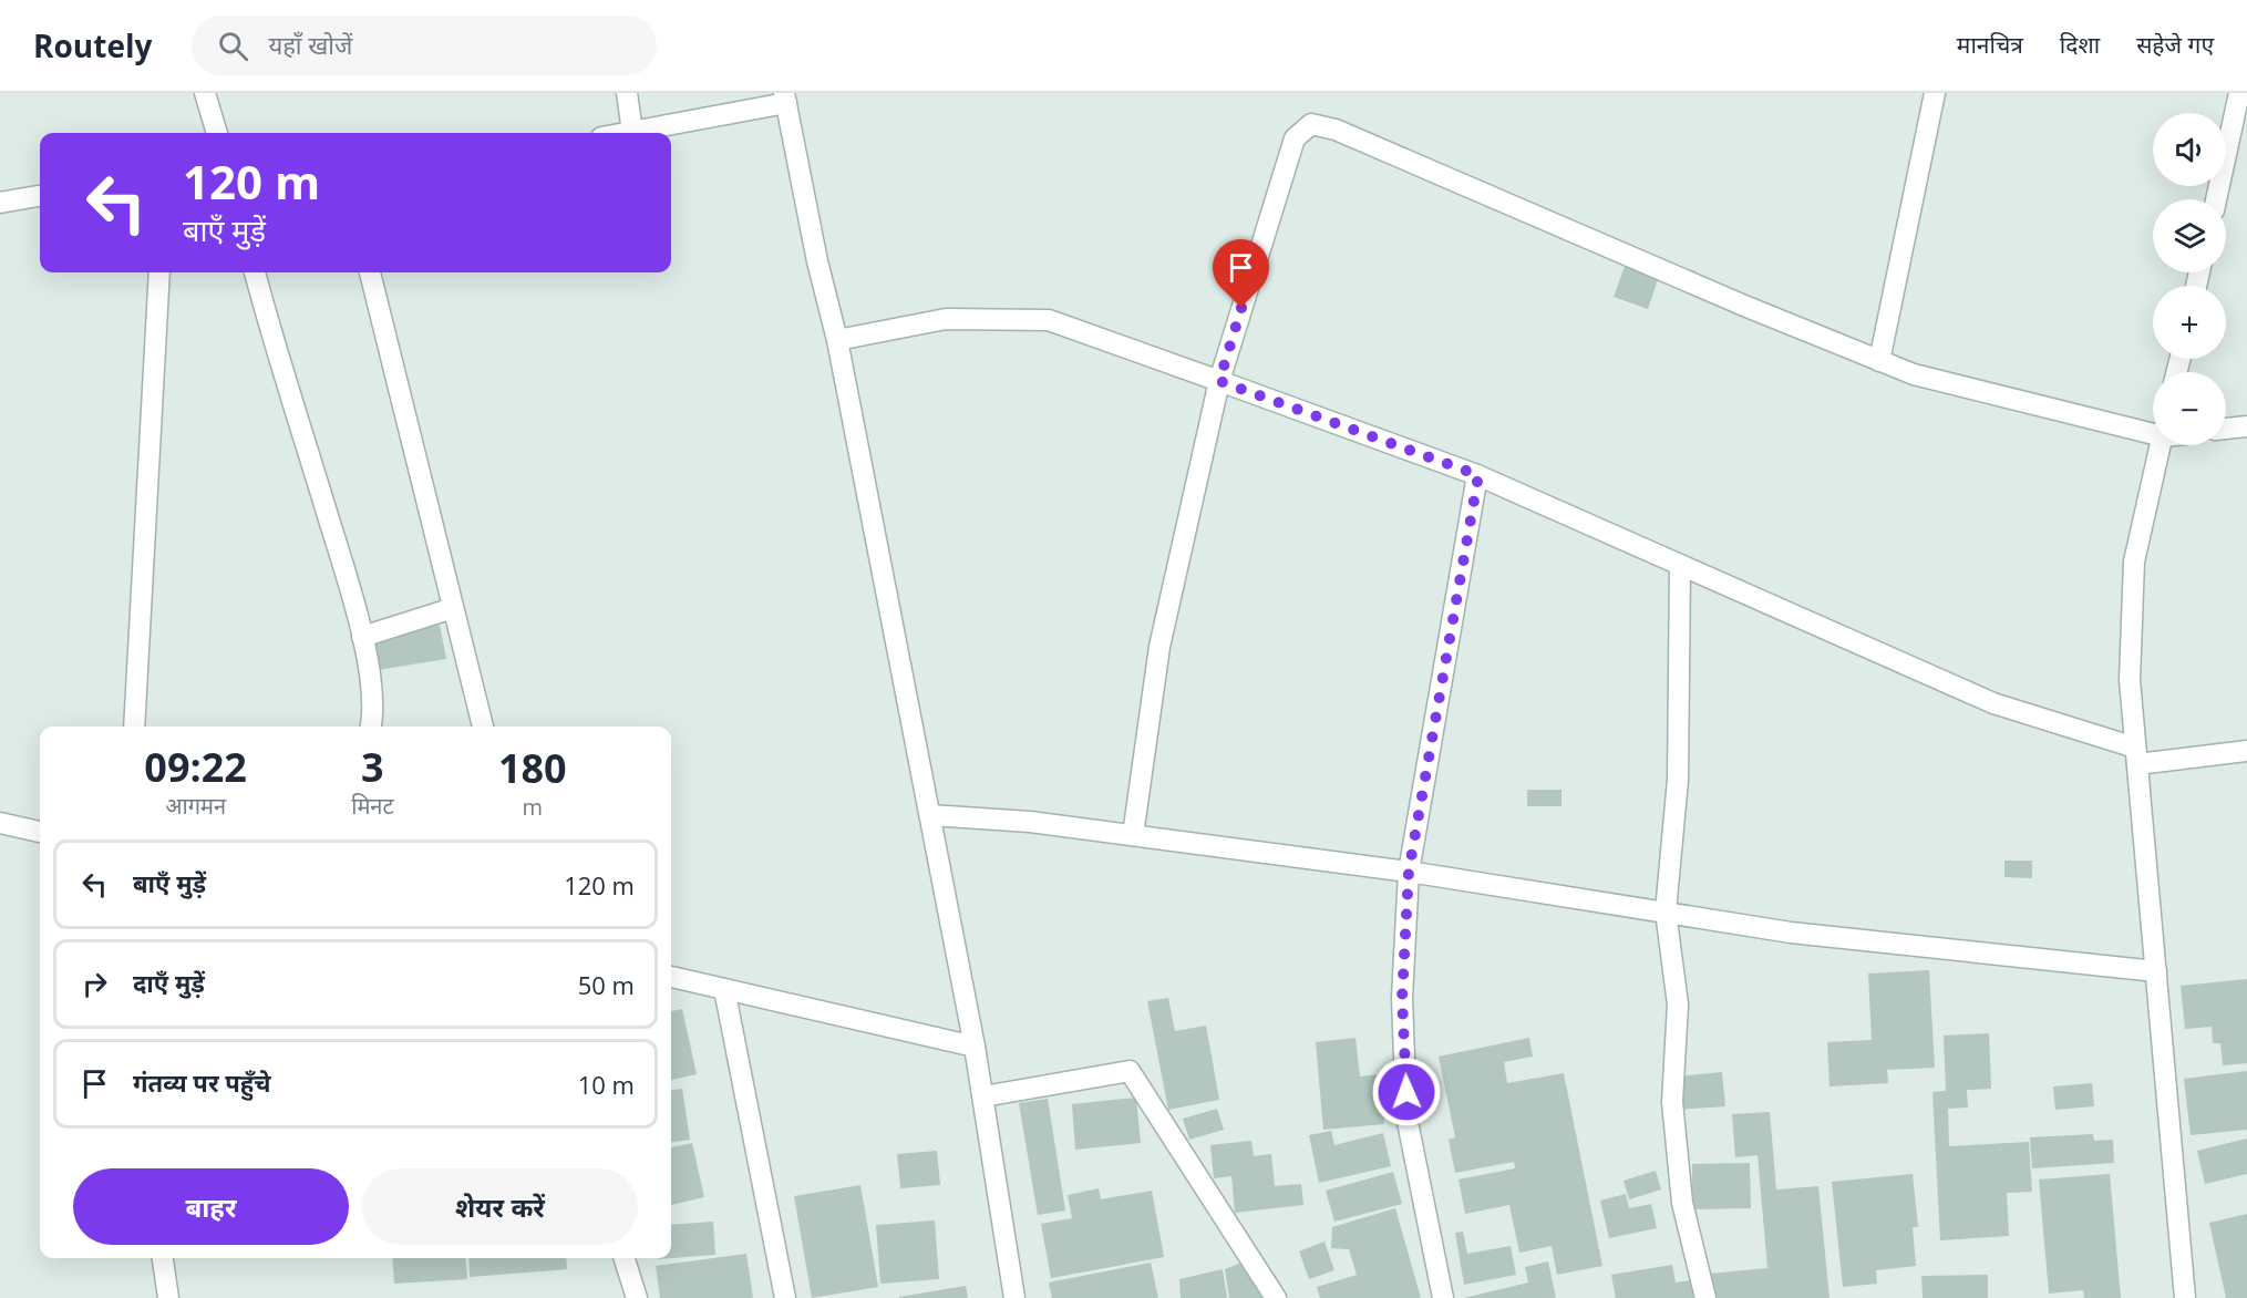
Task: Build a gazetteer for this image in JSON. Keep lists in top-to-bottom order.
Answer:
{
  "page": {
    "header": "Routely",
    "search": "यहाँ खोजें",
    "nav": ["मानचित्र", "दिशा", "सहेजे गए"],
    "map_buttons": ["+", "−"],
    "turn": ["120 m", "बाएँ मुड़ें"],
    "eta": [
      "09:22",
      "आगमन",
      "3",
      "मिनट",
      "180",
      "m"
    ],
    "list": [
      {
        "name": "बाएँ मुड़ें",
        "value": "120 m"
      },
      {
        "name": "दाएँ मुड़ें",
        "value": "50 m"
      },
      {
        "name": "गंतव्य पर पहुँचे",
        "value": "10 m"
      }
    ],
    "buttons": ["बाहर", "शेयर करें"]
  }
}
